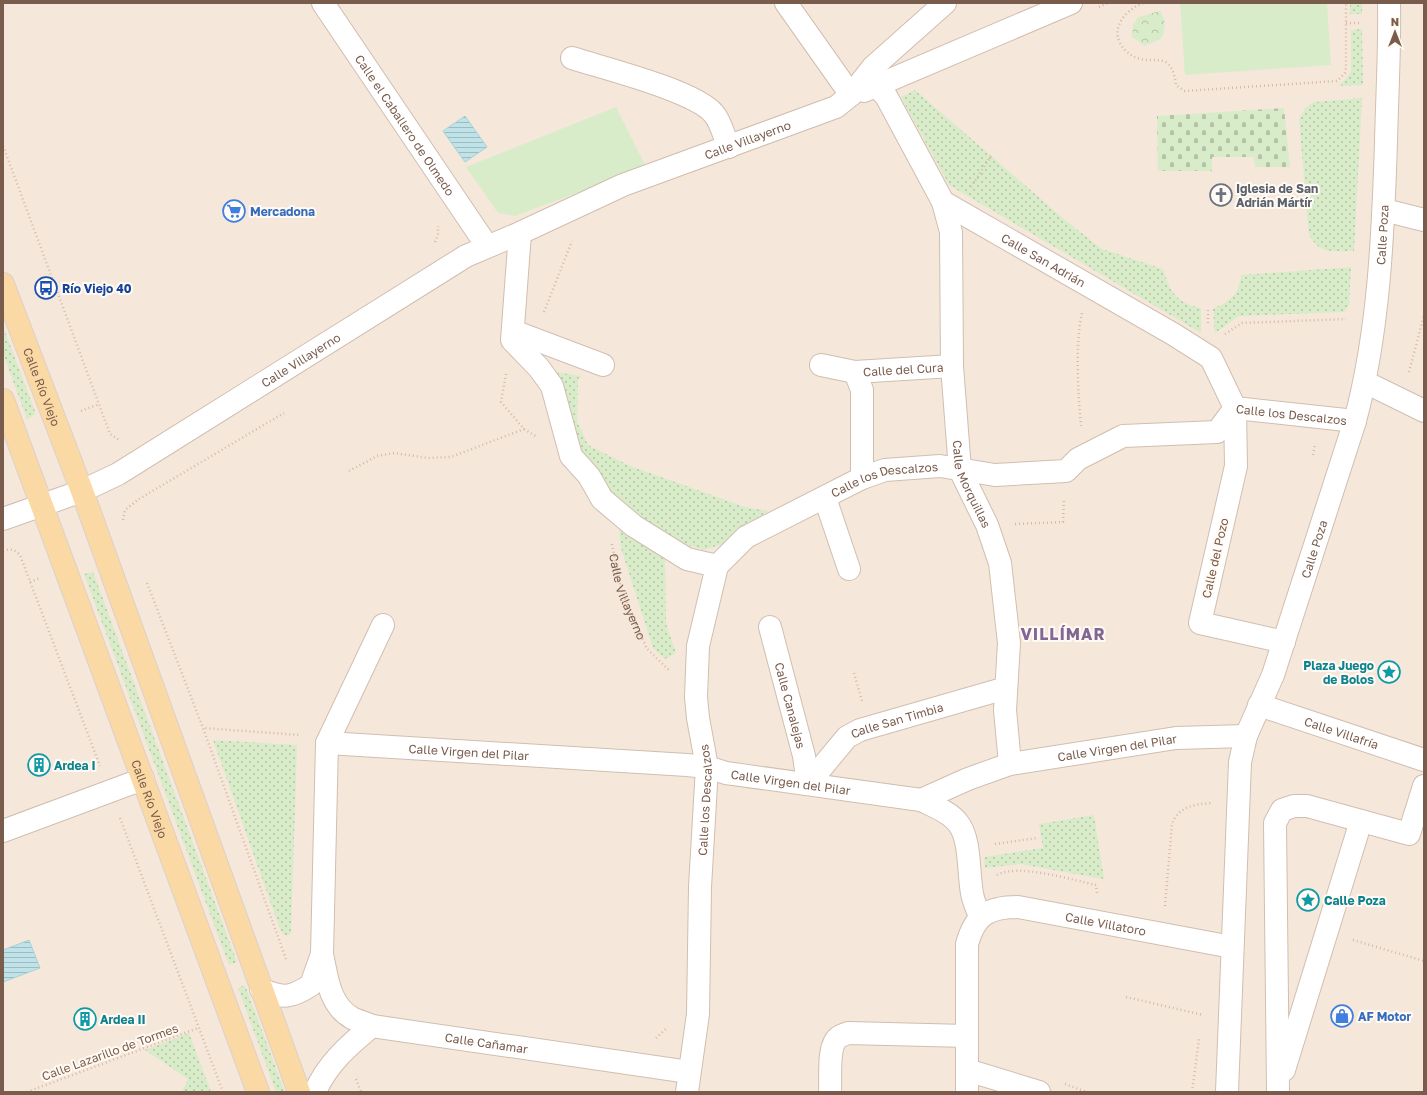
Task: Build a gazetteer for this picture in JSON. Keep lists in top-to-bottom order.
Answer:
{
  "streets": {
    "main road": ["Calle Río Viejo"],
    "street": [
      "Calle el Caballero de Olmedo",
      "Calle Villayerno",
      "Calle Poza",
      "Calle San Adrián",
      "Calle del Cura",
      "Calle los Descalzos",
      "Calle Morquillas",
      "Calle del Pozo",
      "Calle Canalejas",
      "Calle San Timbia",
      "Calle Villafría",
      "Calle Virgen del Pilar",
      "Calle Villatoro",
      "Calle Cañamar"
    ],
    "path": ["Calle Lazarillo de Tormes"]
  },
  "crossings": [
    ["Calle el Caballero de Olmedo", "Calle Villayerno"],
    ["Calle Villayerno", "Calle Río Viejo"],
    ["Calle Villayerno", "Calle los Descalzos"],
    ["Calle Poza", "Calle los Descalzos"],
    ["Calle Poza", "Calle del Pozo"],
    ["Calle Poza", "Calle Villafría"],
    ["Calle Poza", "Calle Virgen del Pilar"],
    ["Calle Poza", "Calle Villatoro"],
    ["Calle San Adrián", "Calle Morquillas"],
    ["Calle del Cura", "Calle los Descalzos"],
    ["Calle del Cura", "Calle Morquillas"],
    ["Calle los Descalzos", "Calle Morquillas"],
    ["Calle los Descalzos", "Calle del Pozo"],
    ["Calle los Descalzos", "Calle Virgen del Pilar"],
    ["Calle los Descalzos", "Calle Cañamar"],
    ["Calle Morquillas", "Calle San Timbia"],
    ["Calle Morquillas", "Calle Virgen del Pilar"],
    ["Calle Canalejas", "Calle San Timbia"],
    ["Calle Canalejas", "Calle Virgen del Pilar"],
    ["Calle San Timbia", "Calle Virgen del Pilar"]
  ],
  "districts": ["VILLÍMAR"],
  "places": {
    "church": ["Iglesia de San Adrián Mártír"],
    "supermarket": ["Mercadona"],
    "bus stop": ["Río Viejo 40"],
    "place": ["Plaza Juego de Bolos", "Calle Poza"],
    "building": ["Ardea I", "Ardea II"],
    "shop": ["AF Motor"]
  },
  "north": "top"
}
